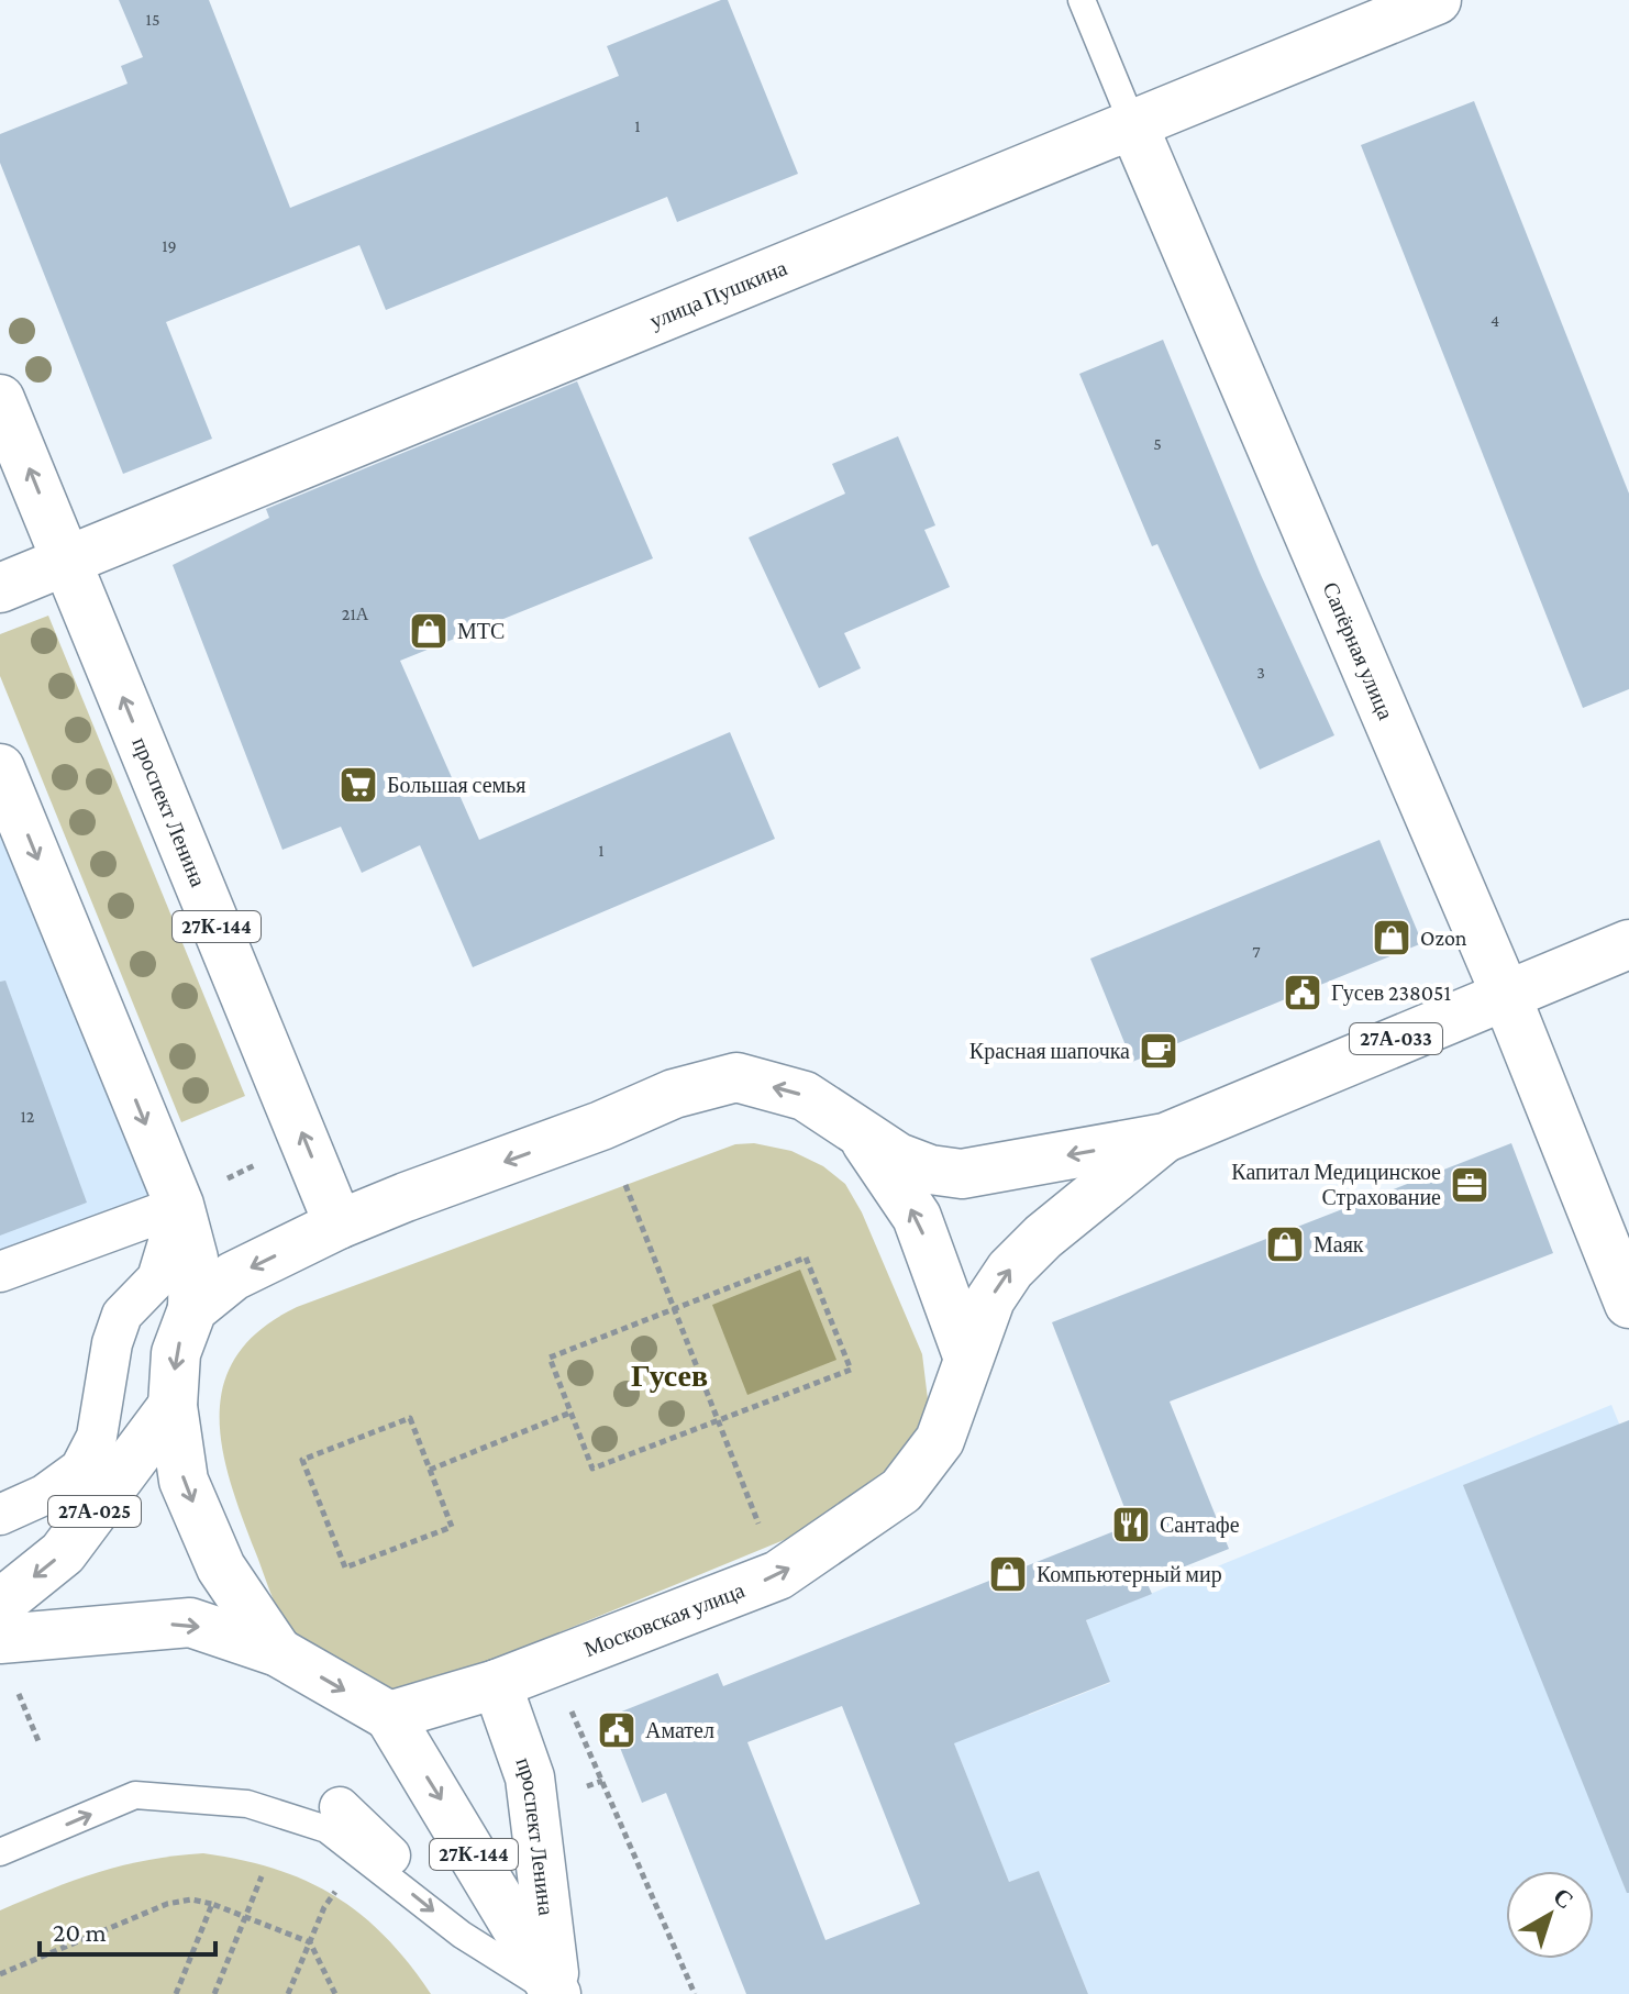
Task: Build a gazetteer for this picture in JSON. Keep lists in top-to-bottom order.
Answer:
{
  "streets": {
    "main road": [
      "улица Пушкина",
      "Сапёрная улица",
      "проспект Ленина",
      "27К-144",
      "27А-033",
      "27А-025",
      "Московская улица"
    ]
  },
  "crossings": [
    ["улица Пушкина", "Сапёрная улица"],
    ["улица Пушкина", "проспект Ленина"],
    ["Сапёрная улица", "Московская улица"],
    ["проспект Ленина", "Московская улица"]
  ],
  "districts": ["Гусев"],
  "places": {
    "shop": [
      "МТС",
      "Ozon",
      "Маяк",
      "Компьютерный мир"
    ],
    "supermarket": ["Большая семья"],
    "public building": ["Гусев 238051", "Амател"],
    "cafe": ["Красная шапочка"],
    "office": ["Капитал Медицинское Страхование"],
    "restaurant": ["Сантафе"]
  },
  "house_numbers": [
    "15",
    "1",
    "19",
    "4",
    "5",
    "21А",
    "3",
    "1",
    "7",
    "12"
  ],
  "scale_bar": "20 m",
  "north": "top right"
}
